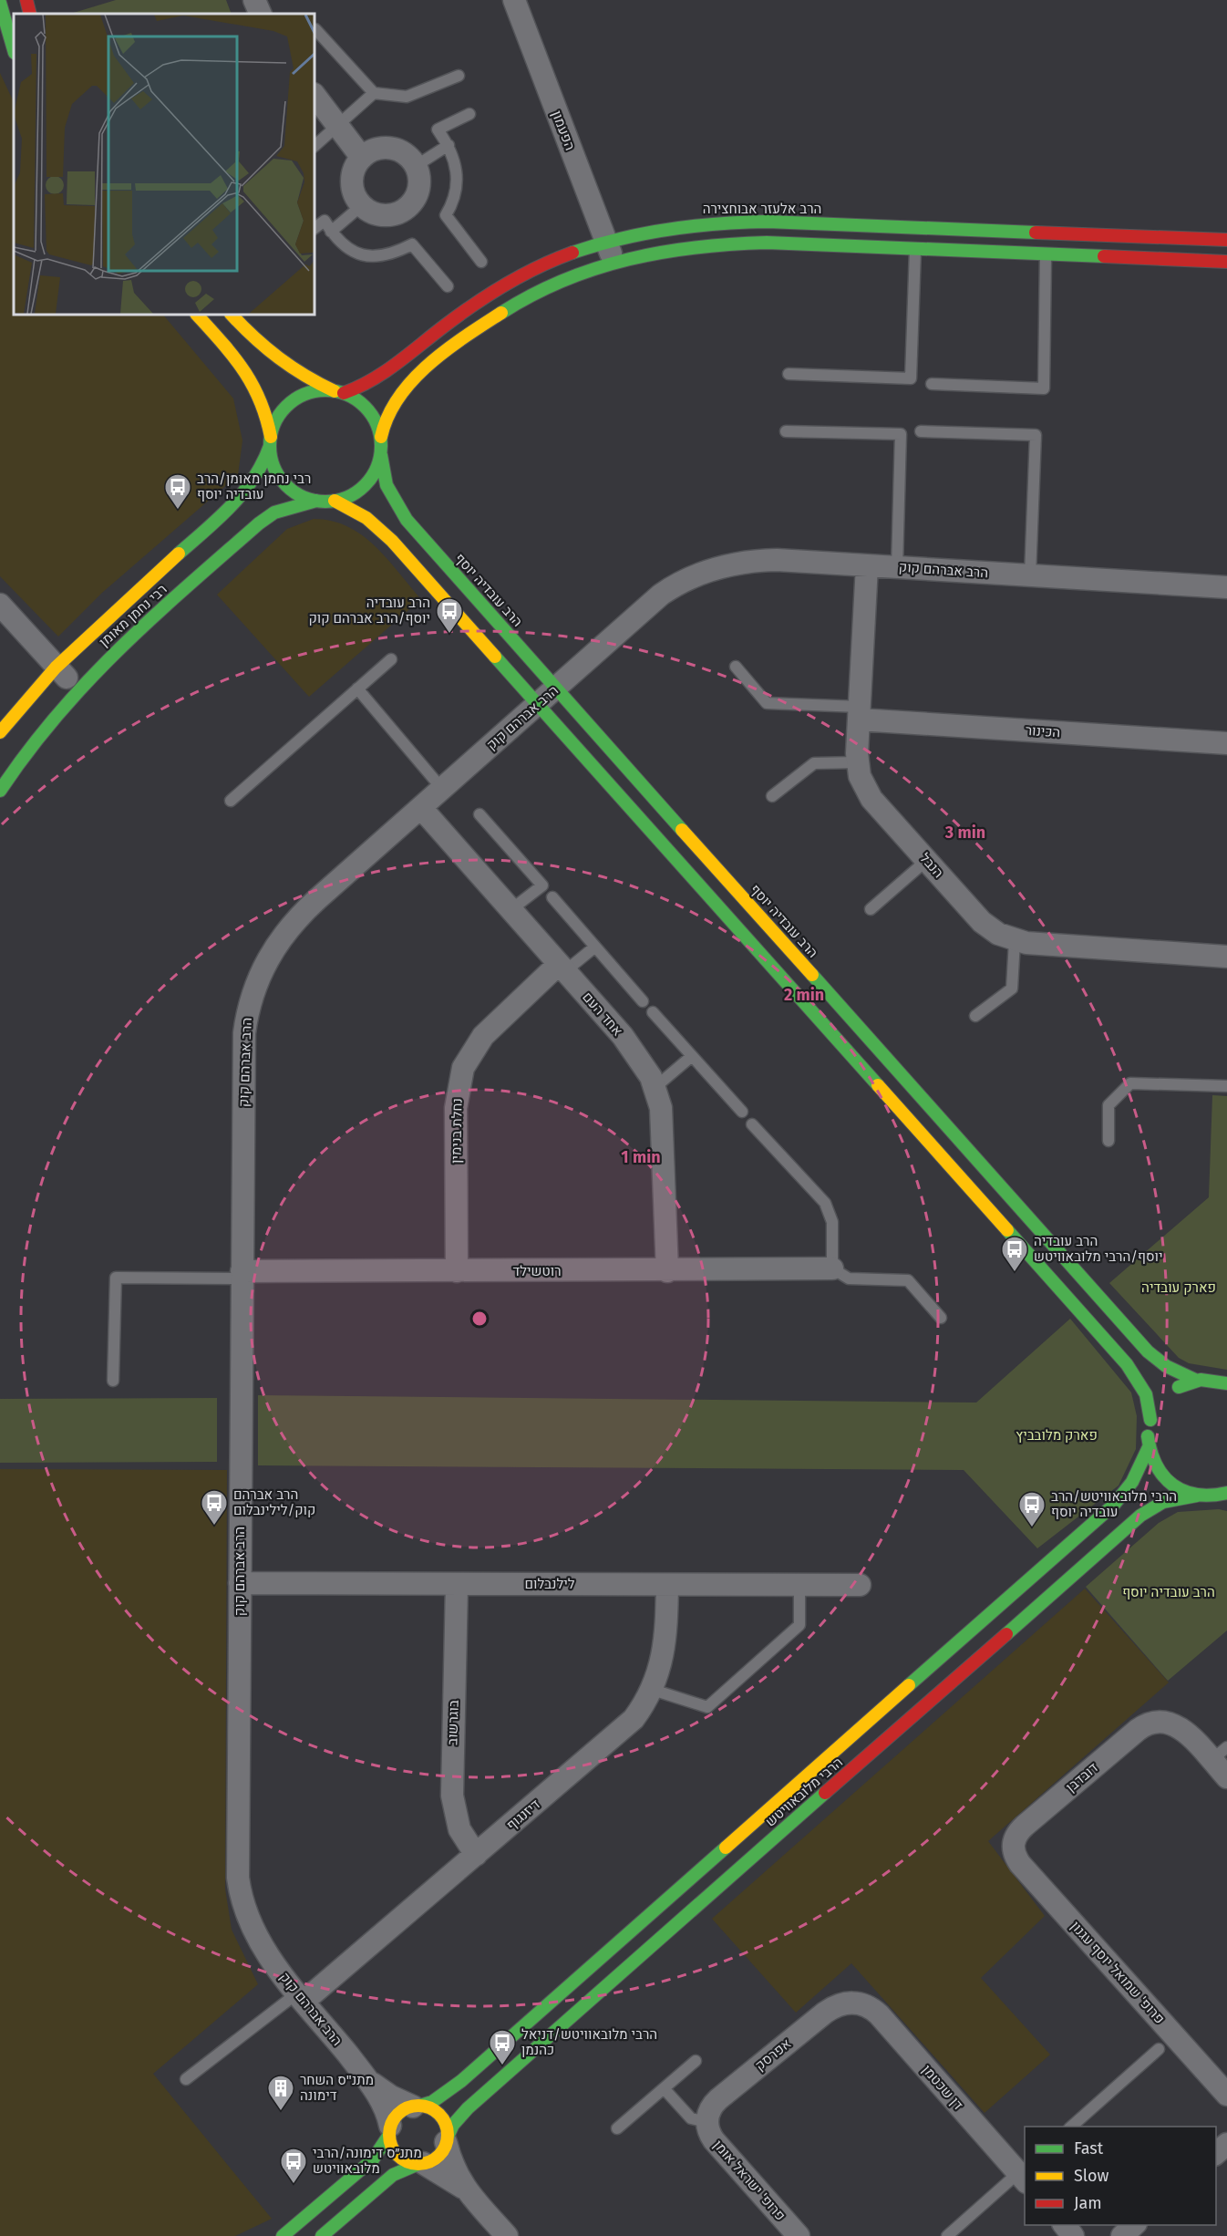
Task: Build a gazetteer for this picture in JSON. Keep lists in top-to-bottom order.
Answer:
{
  "streets": {
    "street": [
      "הפעמון",
      "הרב אלעזר אבוחצירה",
      "הרב אברהם קוק",
      "הרב עובדיה יוסף",
      "רבי נחמן מאומן",
      "הכינור",
      "הנבל",
      "אחד העם",
      "נחלת בנימין",
      "רוטשילד",
      "לילנבלום",
      "בוגרשוב",
      "דובדבן",
      "הרבי מלובאוויטש",
      "דיזנגוף",
      "פרופ' שמואל יוסף עגנון",
      "אפרסק",
      "דן שכטמן",
      "פרופ' ישראל אומן"
    ]
  },
  "crossings": [
    ["הפעמון", "הרב אלעזר אבוחצירה"],
    ["הרב אלעזר אבוחצירה", "הרב עובדיה יוסף"],
    ["הרב אלעזר אבוחצירה", "רבי נחמן מאומן"],
    ["הרב אברהם קוק", "הרב עובדיה יוסף"],
    ["הרב אברהם קוק", "הנבל"],
    ["הרב אברהם קוק", "אחד העם"],
    ["הרב אברהם קוק", "רוטשילד"],
    ["הרב אברהם קוק", "לילנבלום"],
    ["הרב אברהם קוק", "הרבי מלובאוויטש"],
    ["הרב אברהם קוק", "דיזנגוף"],
    ["הרב עובדיה יוסף", "רבי נחמן מאומן"],
    ["הכינור", "הנבל"],
    ["אחד העם", "נחלת בנימין"],
    ["אחד העם", "רוטשילד"],
    ["נחלת בנימין", "רוטשילד"],
    ["לילנבלום", "בוגרשוב"],
    ["לילנבלום", "דיזנגוף"],
    ["בוגרשוב", "דיזנגוף"],
    ["דובדבן", "פרופ' שמואל יוסף עגנון"],
    ["אפרסק", "דן שכטמן"],
    ["אפרסק", "פרופ' ישראל אומן"]
  ],
  "parks": ["פארק עובדיה", "פארק מלובביץ", "הרב עובדיה יוסף"],
  "places": {
    "bus stop": [
      "רבי נחמן מאומן/הרב עובדיה יוסף",
      "הרב עובדיה יוסף/הרב אברהם קוק",
      "הרב עובדיה יוסף/הרבי מלובאוויטש",
      "הרב אברהם קוק/לילינבלום",
      "הרבי מלובאוויטש/הרב עובדיה יוסף",
      "הרבי מלובאוויטש/דניאל כהנמן",
      "מתנ״ס דימונה/הרבי מלובאוויטש"
    ],
    "building": ["מתנ\"ס השחר דימונה"]
  },
  "legend": ["Fast", "Slow", "Jam"],
  "rings": ["3 min", "2 min", "1 min"]
}
